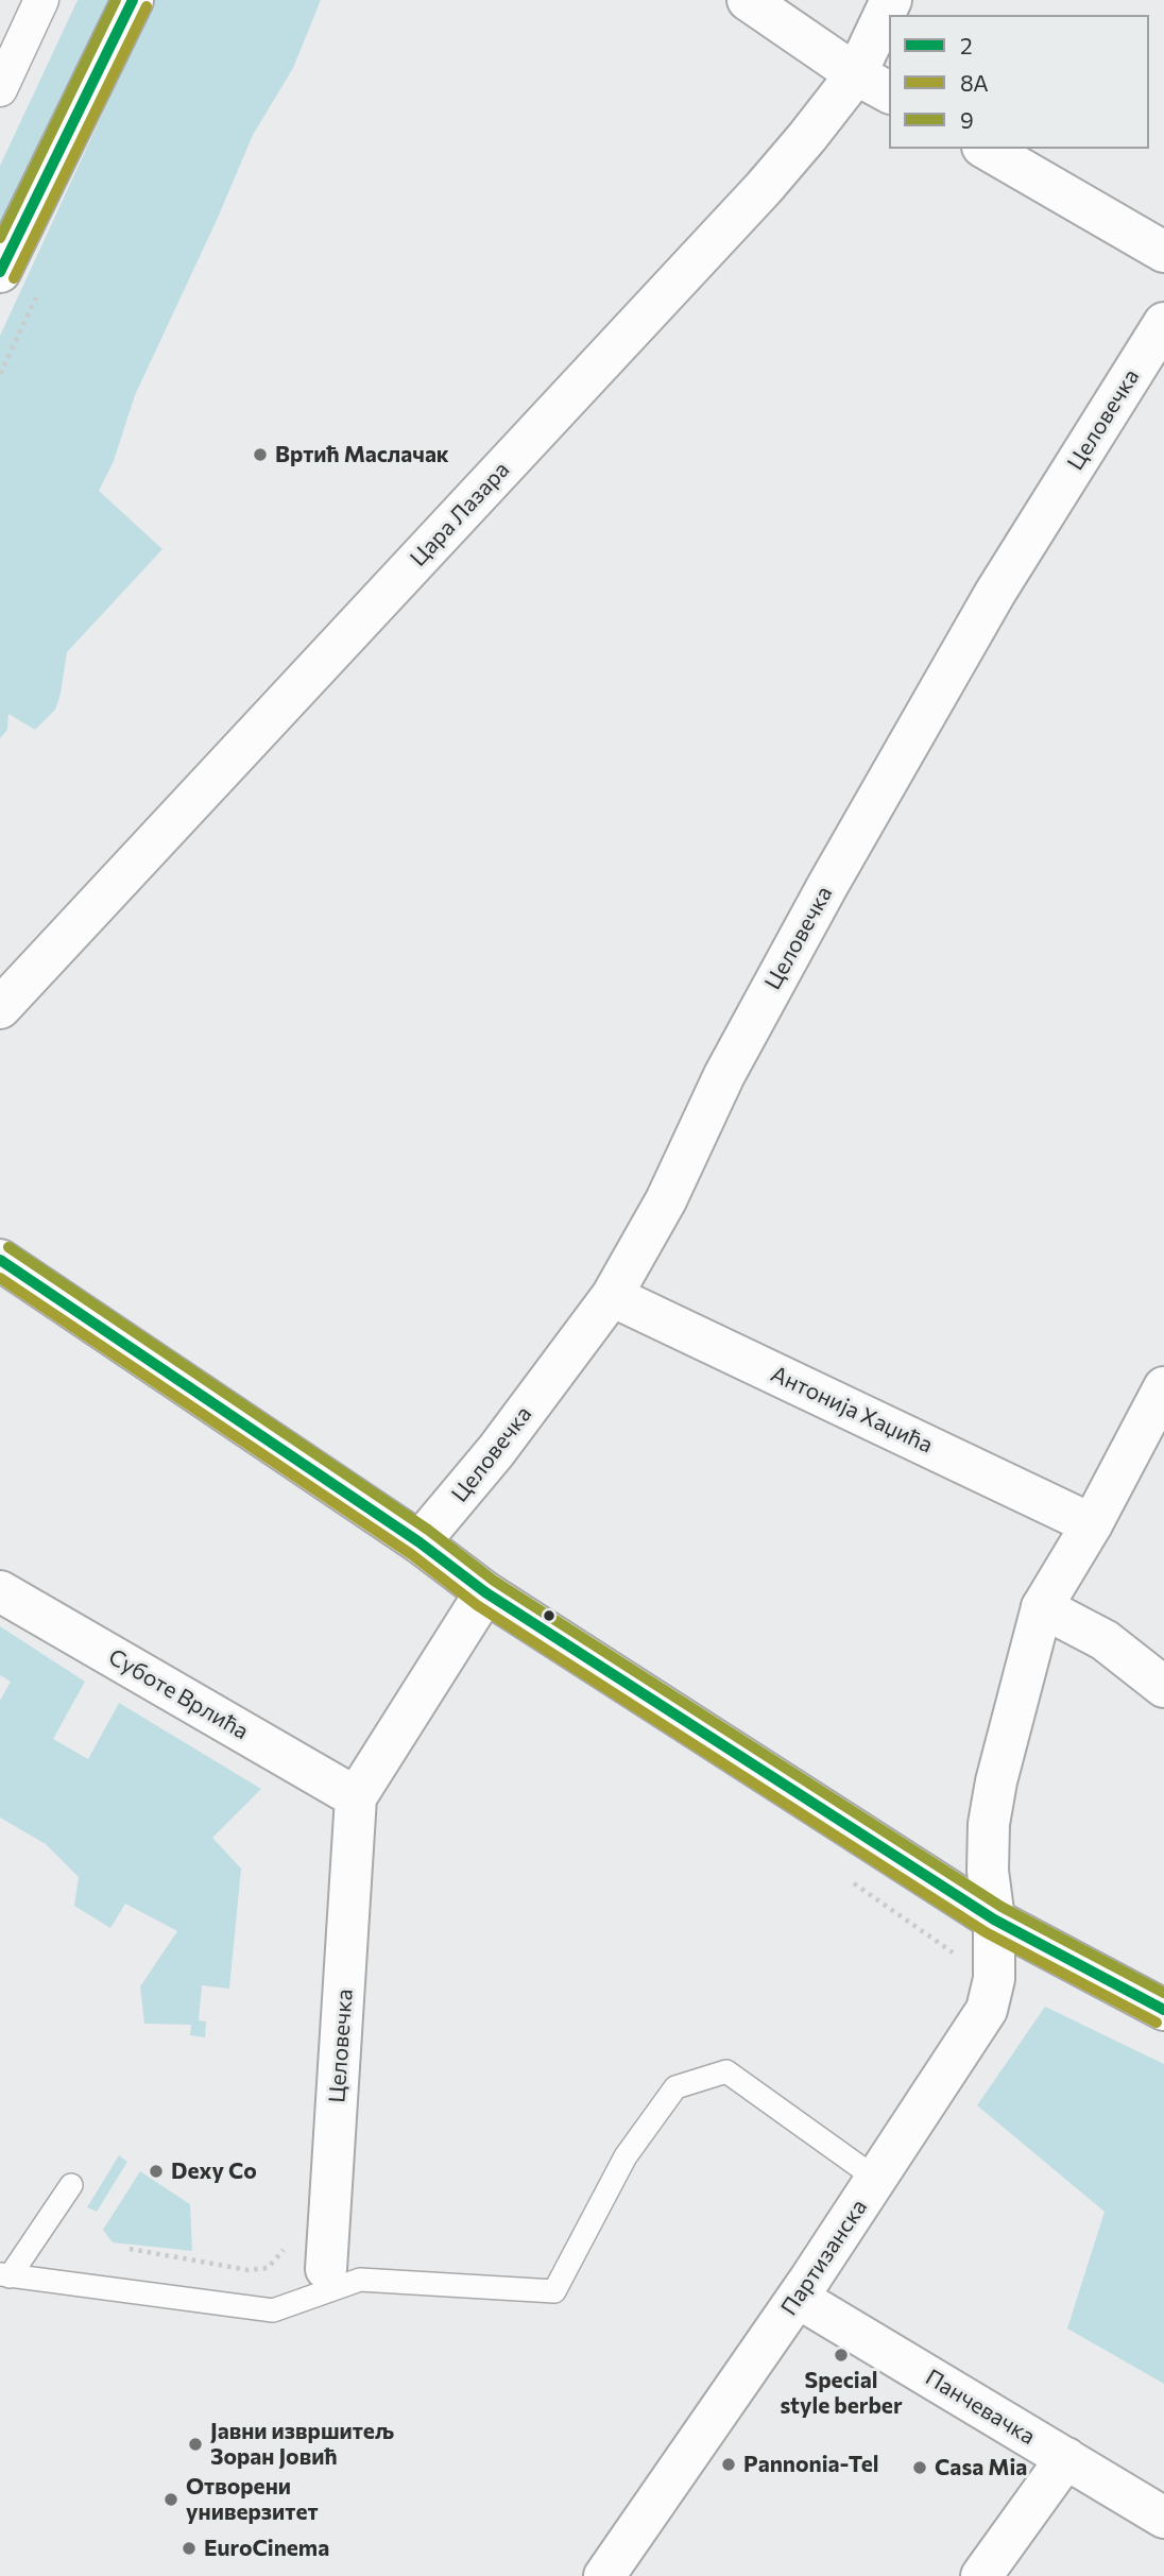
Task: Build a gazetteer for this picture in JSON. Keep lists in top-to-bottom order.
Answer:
{
  "streets": {
    "street": [
      "Целовечка",
      "Цара Лазара",
      "Антонија Хаџића",
      "Суботе Врлића",
      "Партизанска",
      "Панчевачка"
    ]
  },
  "crossings": [
    ["Целовечка", "Антонија Хаџића"],
    ["Целовечка", "Суботе Врлића"],
    ["Антонија Хаџића", "Партизанска"],
    ["Партизанска", "Панчевачка"]
  ],
  "places": [
    "Вртић Маслачак",
    "Dexy Co",
    "Special style berber",
    "Јавни извршитељ Зоран Јовић",
    "Pannonia-Tel",
    "Casa Mia",
    "Отворени универзитет",
    "EuroCinema"
  ],
  "lines": ["transit line 2", "transit line 9", "transit line 8A"],
  "legend": ["2", "8A", "9"]
}
